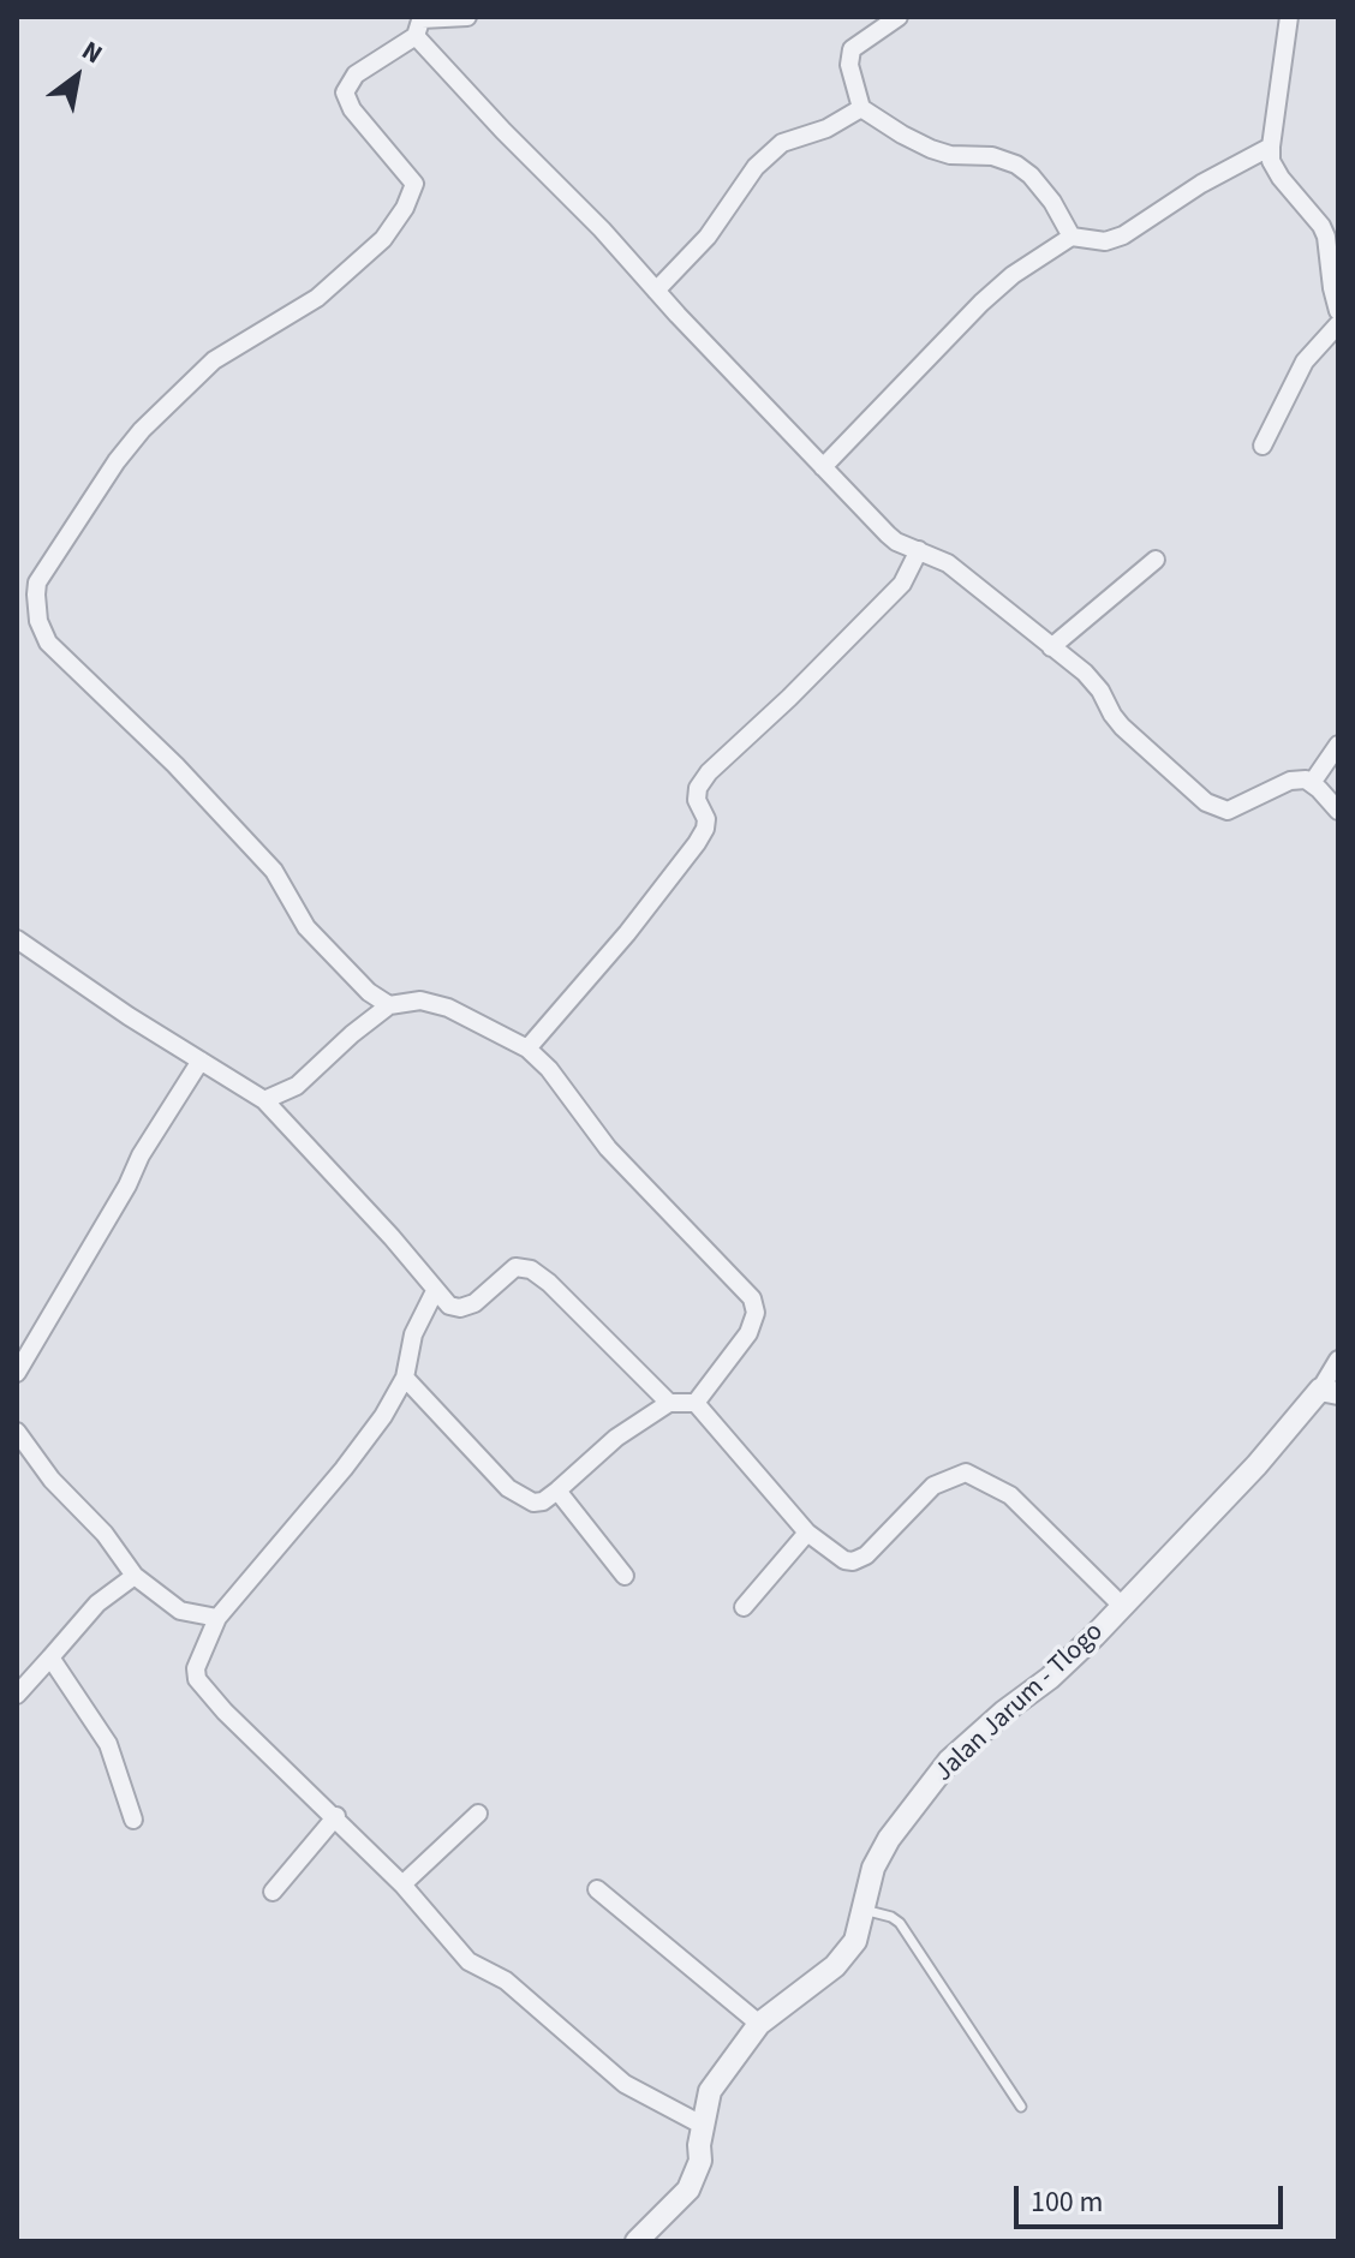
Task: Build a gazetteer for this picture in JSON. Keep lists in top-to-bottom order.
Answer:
{
  "streets": {
    "street": ["Jalan Jarum - Tlogo"]
  },
  "scale_bar": "100 m",
  "north": "top right"
}
